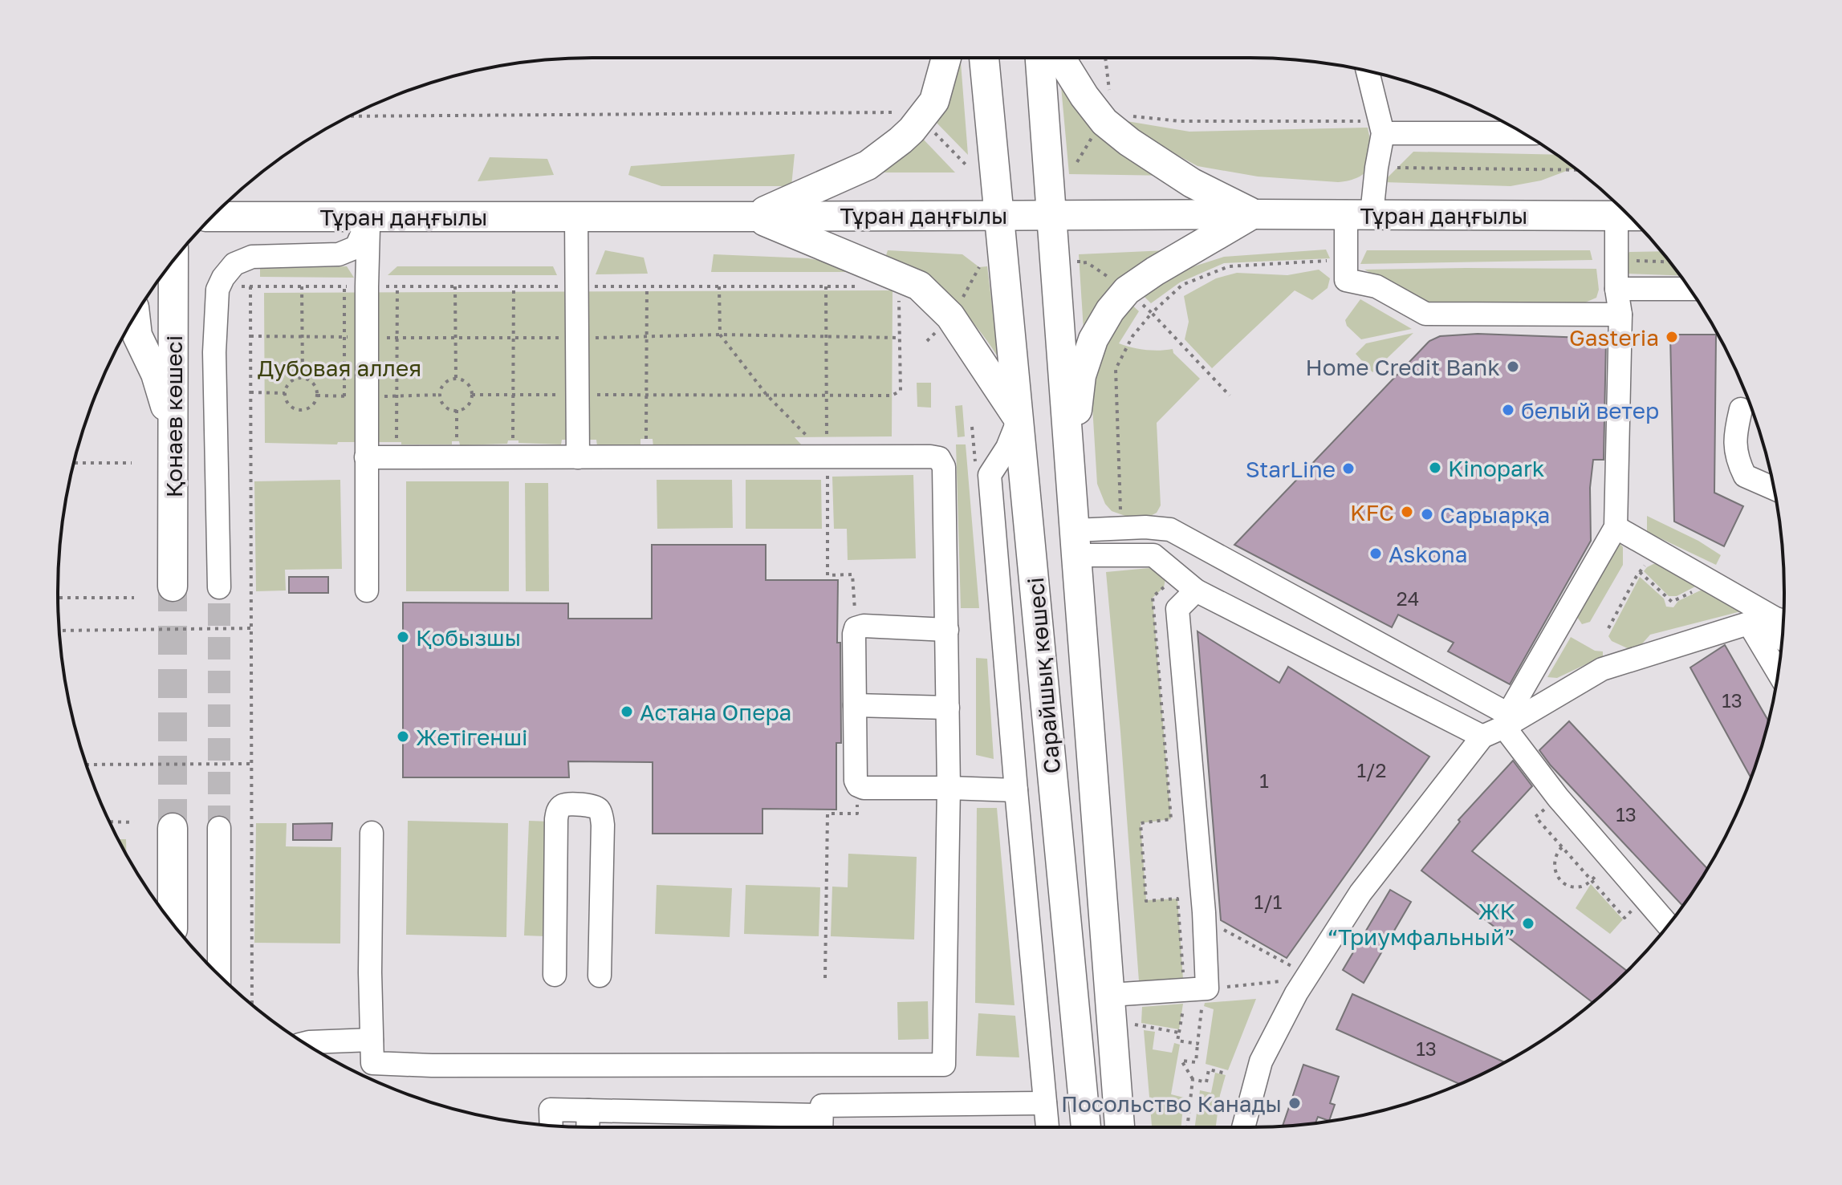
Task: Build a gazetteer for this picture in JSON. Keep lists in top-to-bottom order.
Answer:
{
  "streets": {
    "main road": ["Тұран даңғылы", "Қонаев көшесі", "Сарайшық көшесі"]
  },
  "crossings": [
    ["Тұран даңғылы", "Сарайшық көшесі"]
  ],
  "parks": ["Дубовая аллея"],
  "places": [
    "Gasteria",
    "Home Credit Bank",
    "белый ветер",
    "Kinopark",
    "StarLine",
    "KFC",
    "Сарыарқа",
    "Askona",
    "Қобызшы",
    "Астана Опера",
    "Жетігенші",
    "ЖК “Триумфальный”",
    "Посольство Канады"
  ],
  "house_numbers": [
    "24",
    "13",
    "1/2",
    "1",
    "13",
    "1/1",
    "13"
  ]
}
